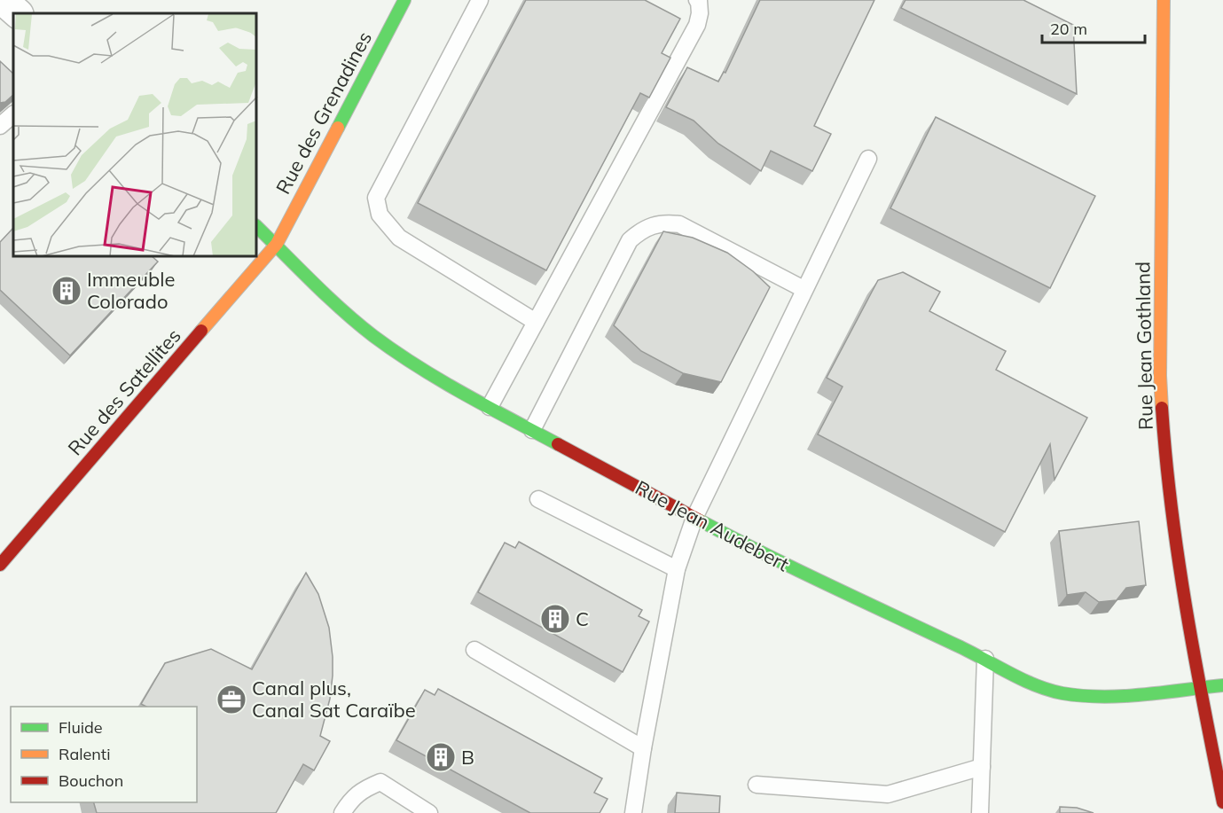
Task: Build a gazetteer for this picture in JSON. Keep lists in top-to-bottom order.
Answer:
{
  "streets": {
    "street": [
      "Rue des Grenadines",
      "Rue Jean Gothland",
      "Rue des Satellites",
      "Rue Jean Audebert"
    ]
  },
  "crossings": [
    ["Rue des Grenadines", "Rue des Satellites"],
    ["Rue des Grenadines", "Rue Jean Audebert"],
    ["Rue Jean Gothland", "Rue Jean Audebert"],
    ["Rue des Satellites", "Rue Jean Audebert"]
  ],
  "places": {
    "building": ["Immeuble Colorado", "C", "B"],
    "office": ["Canal plus, Canal Sat Caraïbe"]
  },
  "legend": ["Fluide", "Ralenti", "Bouchon"],
  "scale_bar": "20 m"
}
